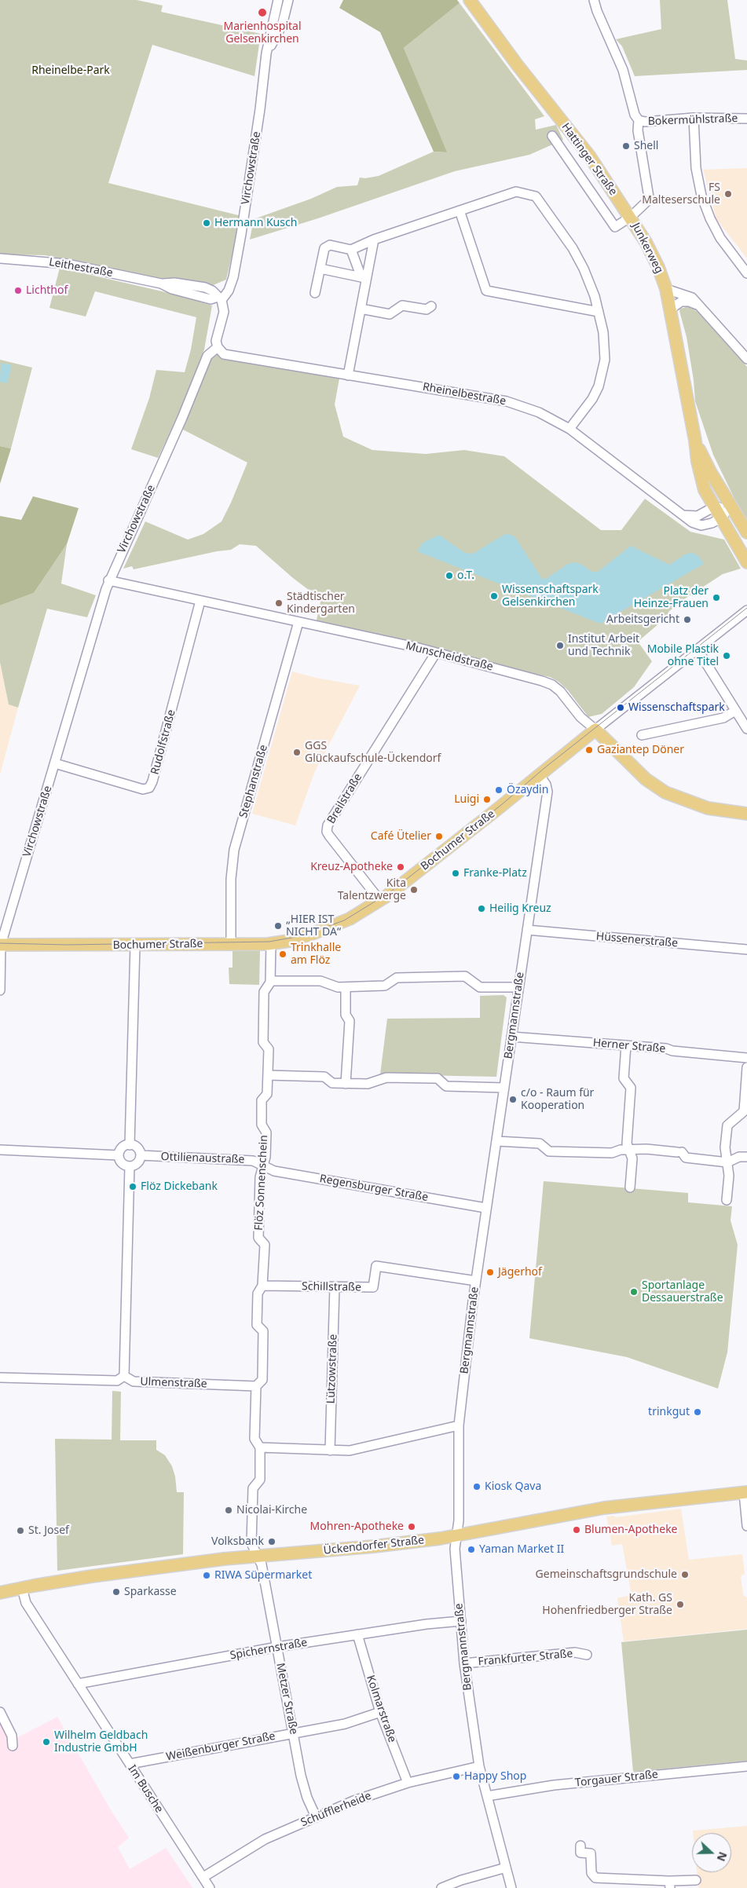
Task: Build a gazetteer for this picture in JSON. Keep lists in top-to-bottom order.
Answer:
{
  "streets": {
    "main road": [
      "Hattinger Straße",
      "Junkerweg",
      "Munscheidstraße",
      "Bochumer Straße",
      "Ückendorfer Straße"
    ],
    "street": [
      "Bokermühlstraße",
      "Virchowstraße",
      "Leithestraße",
      "Rheinelbestraße",
      "Rudolfstraße",
      "Stephanstraße",
      "Breilstraße",
      "Hüssenerstraße",
      "Bergmannstraße",
      "Herner Straße",
      "Ottilienaustraße",
      "Flöz Sonnenschein",
      "Regensburger Straße",
      "Schillstraße",
      "Lützowstraße",
      "Ulmenstraße",
      "Spichernstraße",
      "Frankfurter Straße",
      "Metzer Straße",
      "Kolmarstraße",
      "Weißenburger Straße",
      "Torgauer Straße",
      "Im Busche",
      "Schüfflerheide"
    ]
  },
  "crossings": [
    ["Bokermühlstraße", "Junkerweg"],
    ["Hattinger Straße", "Junkerweg"],
    ["Virchowstraße", "Leithestraße"],
    ["Virchowstraße", "Rheinelbestraße"],
    ["Virchowstraße", "Munscheidstraße"],
    ["Virchowstraße", "Rudolfstraße"],
    ["Virchowstraße", "Bochumer Straße"],
    ["Junkerweg", "Rheinelbestraße"],
    ["Munscheidstraße", "Rudolfstraße"],
    ["Munscheidstraße", "Stephanstraße"],
    ["Munscheidstraße", "Breilstraße"],
    ["Munscheidstraße", "Bochumer Straße"],
    ["Stephanstraße", "Bochumer Straße"],
    ["Breilstraße", "Bochumer Straße"],
    ["Bochumer Straße", "Bergmannstraße"],
    ["Bochumer Straße", "Flöz Sonnenschein"],
    ["Hüssenerstraße", "Bergmannstraße"],
    ["Bergmannstraße", "Herner Straße"],
    ["Bergmannstraße", "Regensburger Straße"],
    ["Bergmannstraße", "Schillstraße"],
    ["Bergmannstraße", "Ückendorfer Straße"],
    ["Bergmannstraße", "Spichernstraße"],
    ["Bergmannstraße", "Frankfurter Straße"],
    ["Bergmannstraße", "Torgauer Straße"],
    ["Bergmannstraße", "Schüfflerheide"],
    ["Ottilienaustraße", "Flöz Sonnenschein"],
    ["Ottilienaustraße", "Regensburger Straße"],
    ["Flöz Sonnenschein", "Regensburger Straße"],
    ["Flöz Sonnenschein", "Schillstraße"],
    ["Flöz Sonnenschein", "Ulmenstraße"],
    ["Flöz Sonnenschein", "Ückendorfer Straße"],
    ["Flöz Sonnenschein", "Metzer Straße"],
    ["Schillstraße", "Lützowstraße"],
    ["Ückendorfer Straße", "Metzer Straße"],
    ["Ückendorfer Straße", "Im Busche"],
    ["Spichernstraße", "Metzer Straße"],
    ["Spichernstraße", "Kolmarstraße"],
    ["Spichernstraße", "Im Busche"],
    ["Metzer Straße", "Weißenburger Straße"],
    ["Metzer Straße", "Schüfflerheide"],
    ["Kolmarstraße", "Weißenburger Straße"],
    ["Kolmarstraße", "Schüfflerheide"],
    ["Weißenburger Straße", "Im Busche"],
    ["Im Busche", "Schüfflerheide"]
  ],
  "parks": ["Rheinelbe-Park"],
  "places": [
    "Marienhospital Gelsenkirchen",
    "Shell",
    "FS Malteserschule",
    "Hermann Kusch",
    "Lichthof",
    "o.T.",
    "Wissenschaftspark Gelsenkirchen",
    "Platz der Heinze-Frauen",
    "Städtischer Kindergarten",
    "Arbeitsgericht",
    "Institut Arbeit und Technik",
    "Mobile Plastik ohne Titel",
    "Wissenschaftspark",
    "Gaziantep Döner",
    "GGS Glückaufschule-Ückendorf",
    "Özaydin",
    "Luigi",
    "Café Ütelier",
    "Kreuz-Apotheke",
    "Franke-Platz",
    "Kita Talentzwerge",
    "Heilig Kreuz",
    "„HIER IST NICHT DA“",
    "Trinkhalle am Flöz",
    "c/o - Raum für Kooperation",
    "Flöz Dickebank",
    "Jägerhof",
    "Sportanlage Dessauerstraße",
    "trinkgut",
    "Kiosk Qava",
    "Nicolai-Kirche",
    "Mohren-Apotheke",
    "Blumen-Apotheke",
    "St. Josef",
    "Volksbank",
    "Yaman Market II",
    "Gemeinschaftsgrundschule",
    "RIWA Süpermarket",
    "Sparkasse",
    "Kath. GS Hohenfriedberger Straße",
    "Wilhelm Geldbach Industrie GmbH",
    "Happy Shop"
  ],
  "north": "right"
}
